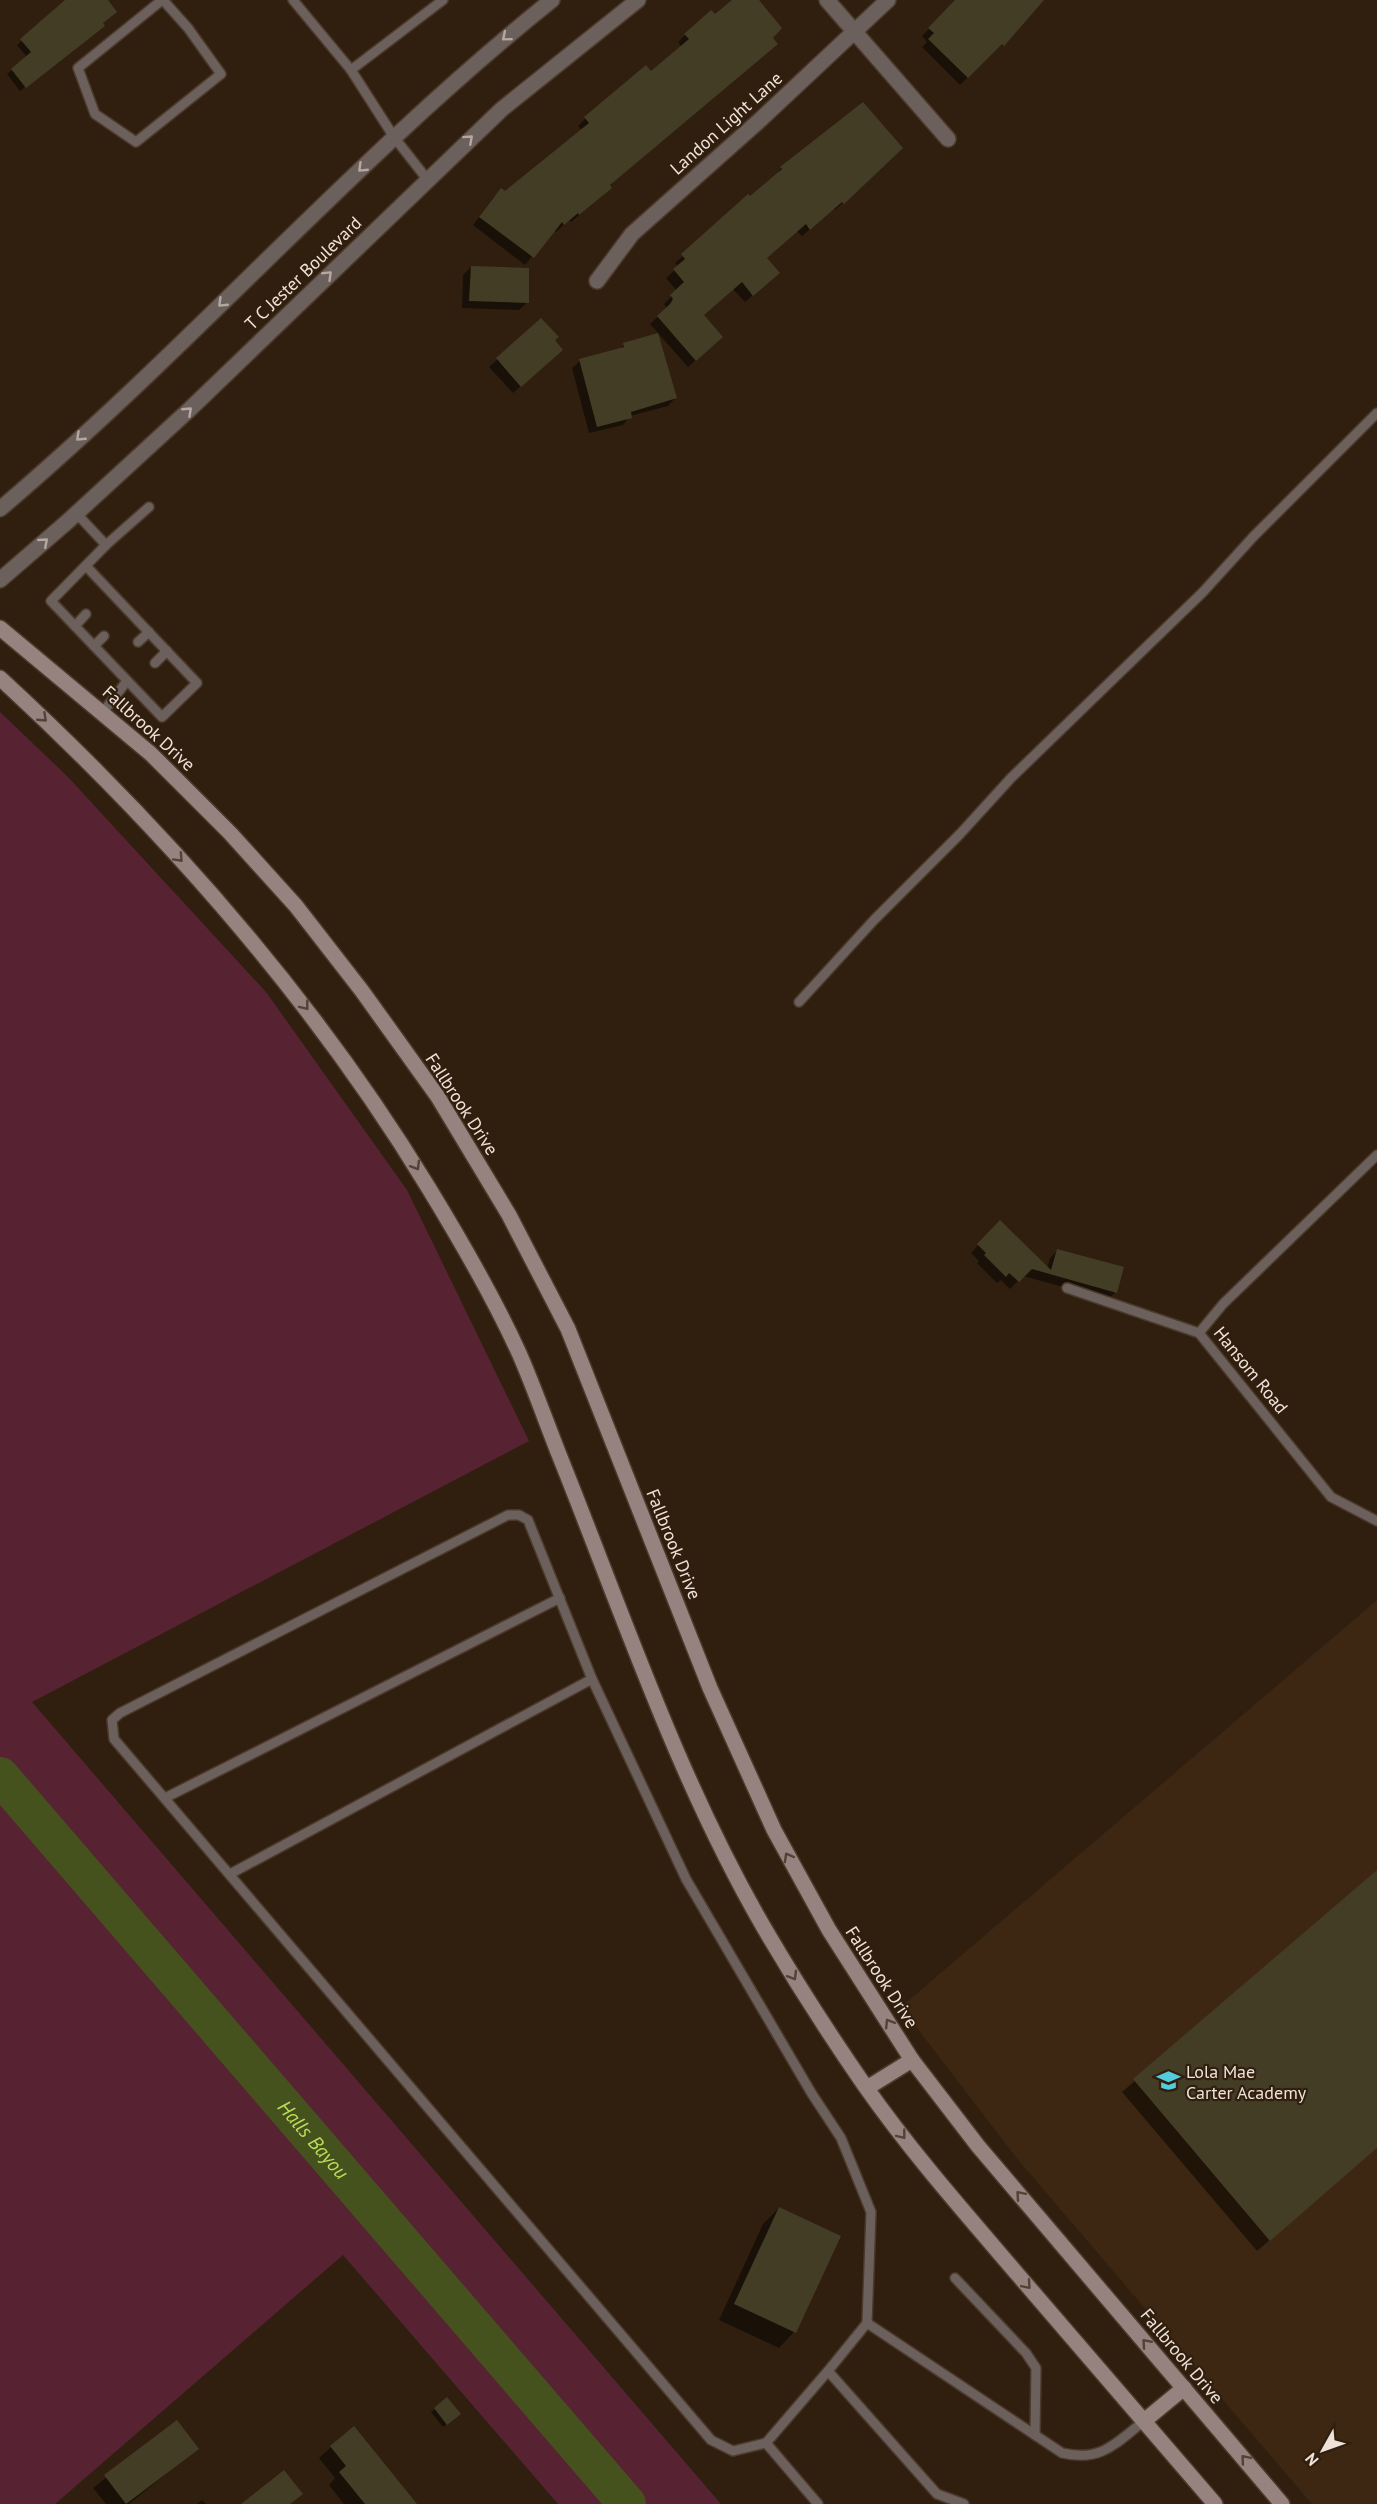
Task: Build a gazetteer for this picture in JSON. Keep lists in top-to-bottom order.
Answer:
{
  "streets": {
    "main road": ["Fallbrook Drive"],
    "street": ["Landon Light Lane", "T C Jester Boulevard"],
    "lane": ["Hansom Road"]
  },
  "water": ["Halls Bayou"],
  "places": {
    "school or university": ["Lola Mae Carter Academy"]
  },
  "north": "bottom left"
}
